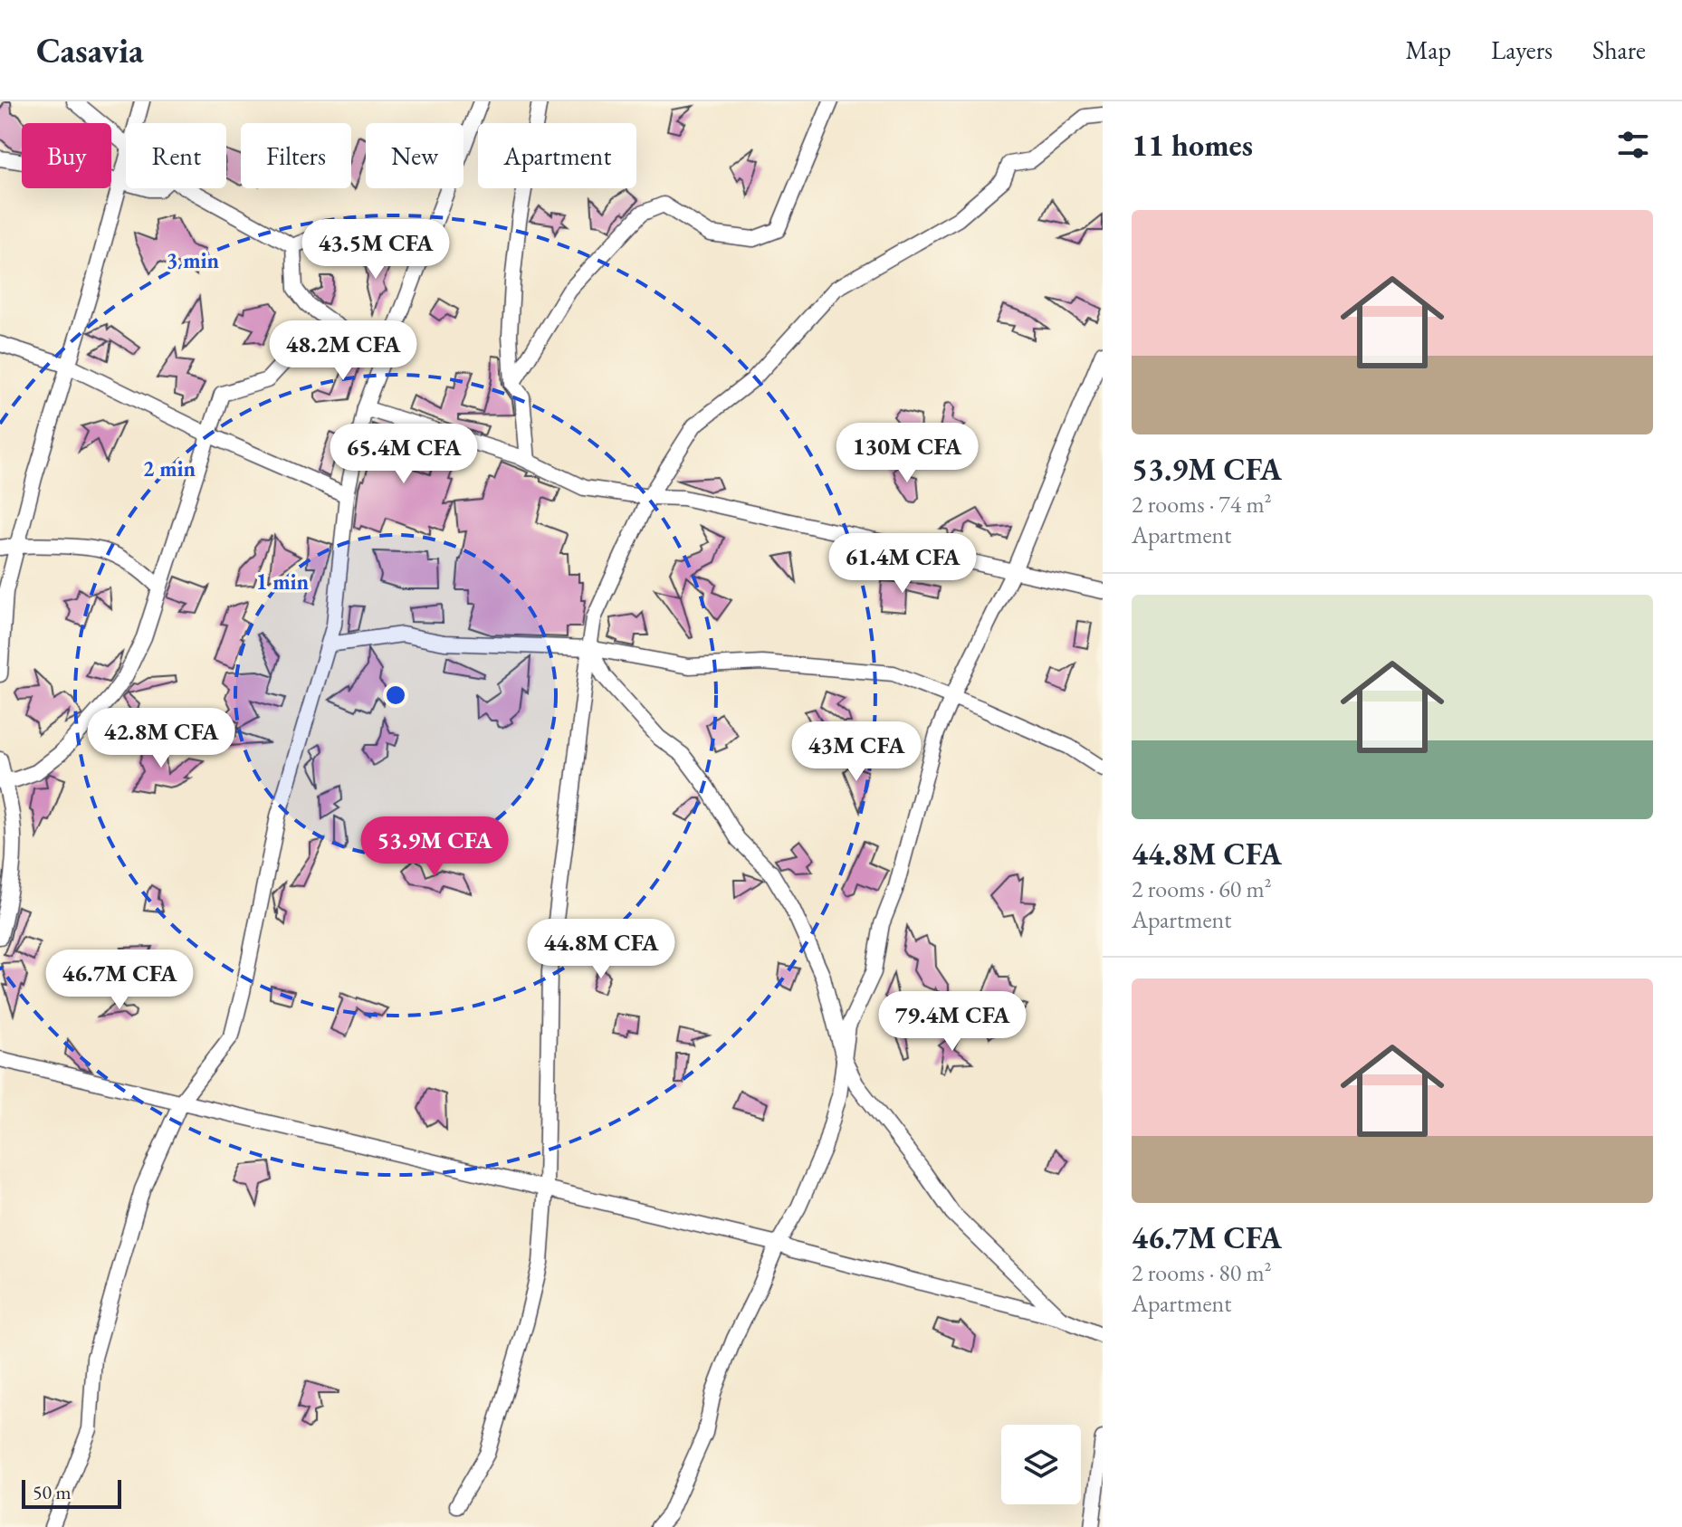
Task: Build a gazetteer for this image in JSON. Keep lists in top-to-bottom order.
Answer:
{
  "scale_bar": "50 m",
  "page": {
    "header": "Casavia",
    "nav": ["Map", "Layers", "Share"],
    "heading": "11 homes",
    "chip": [
      "Buy",
      "Rent",
      "Filters",
      "New",
      "Apartment"
    ],
    "list": [
      {
        "name": "53.9M CFA",
        "note": "2 rooms · 74 m² · Apartment"
      },
      {
        "name": "44.8M CFA",
        "note": "2 rooms · 60 m² · Apartment"
      },
      {
        "name": "46.7M CFA",
        "note": "2 rooms · 80 m² · Apartment"
      }
    ],
    "price": [
      "43.5M CFA",
      "48.2M CFA",
      "130M CFA",
      "65.4M CFA",
      "61.4M CFA",
      "42.8M CFA",
      "43M CFA",
      "53.9M CFA",
      "44.8M CFA",
      "46.7M CFA",
      "79.4M CFA"
    ],
    "scale": "50 m"
  },
  "rings": ["3 min", "2 min", "1 min"]
}
